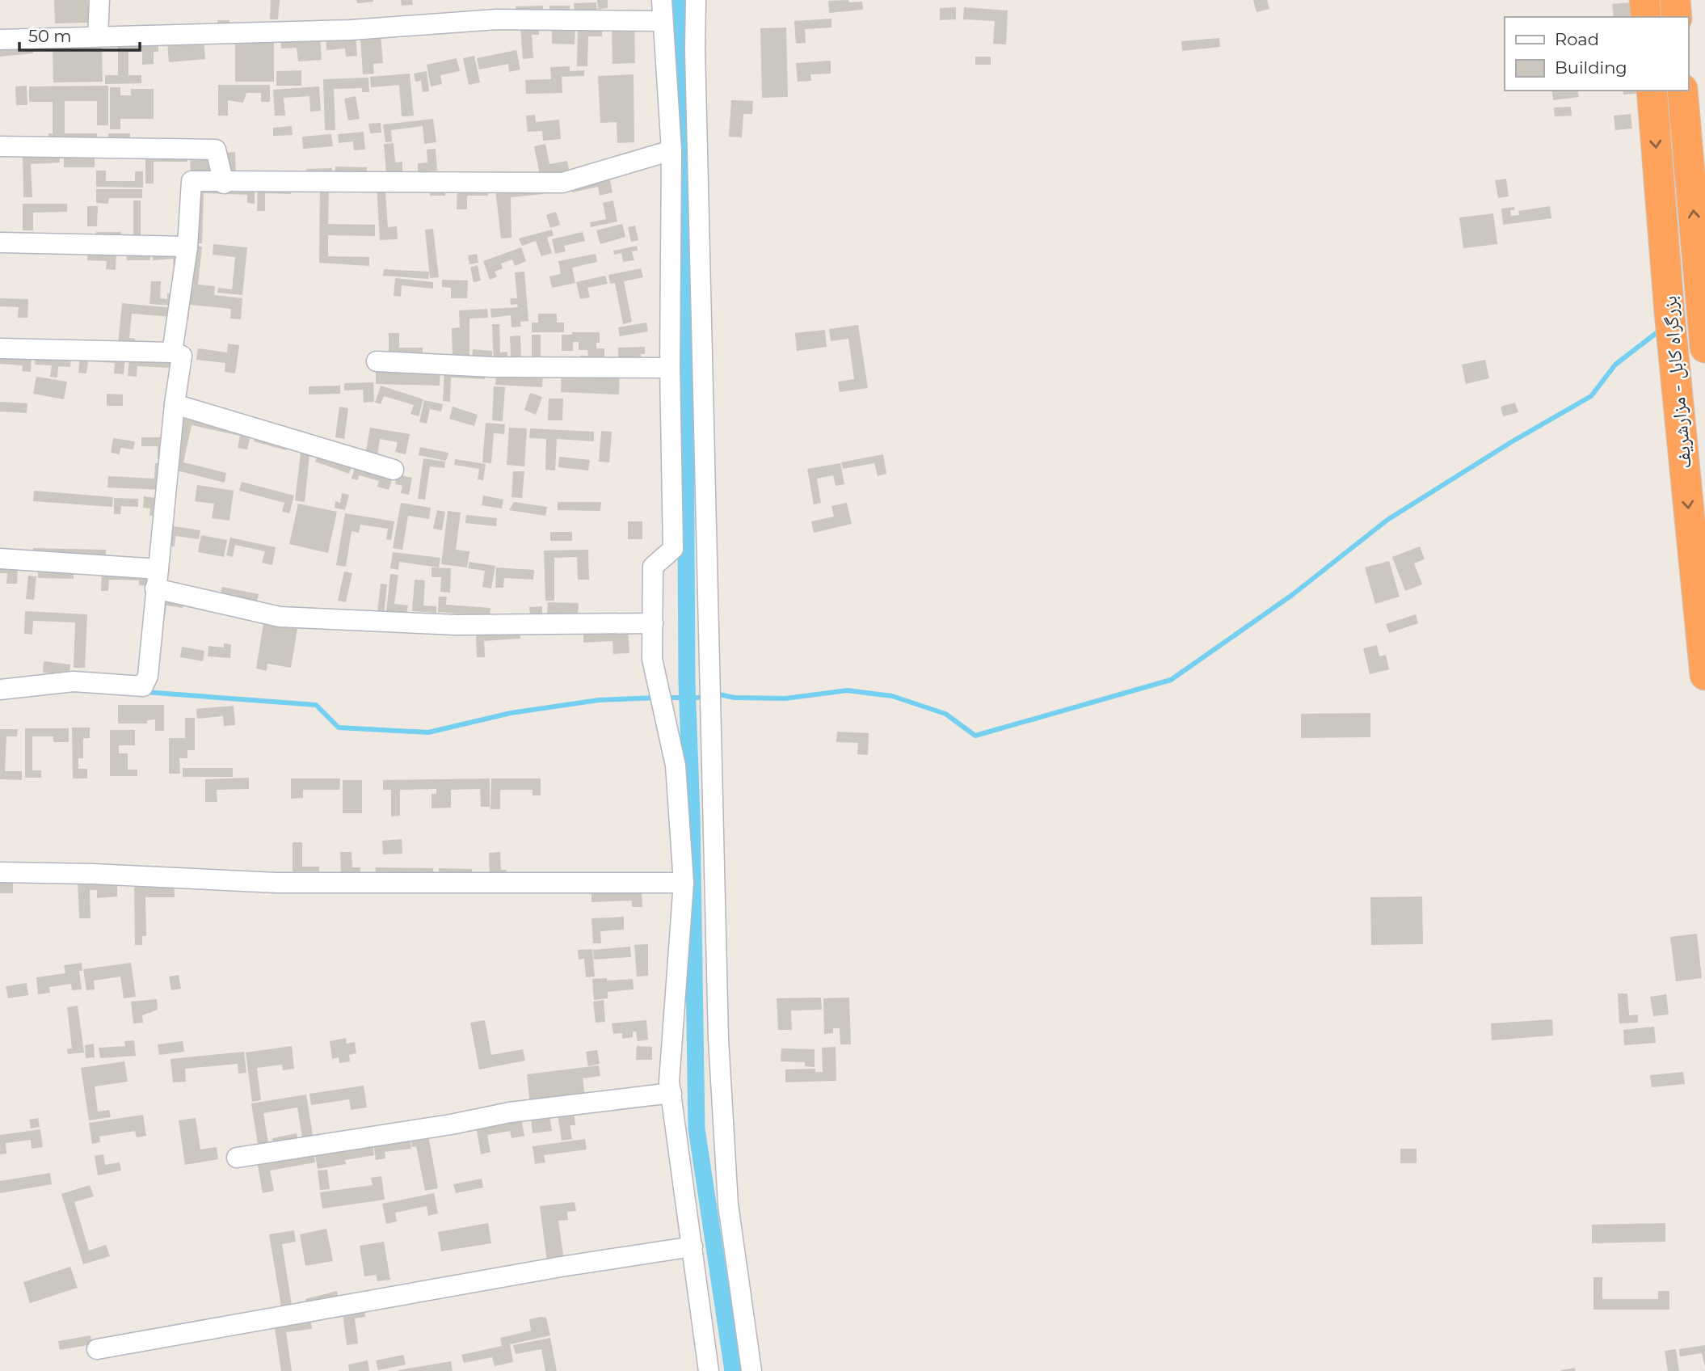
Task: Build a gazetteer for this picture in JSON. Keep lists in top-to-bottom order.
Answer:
{
  "streets": {
    "highway": ["بزرگراه کابل - مزارشریف"]
  },
  "legend": ["Road", "Building"],
  "scale_bar": "50 m"
}
